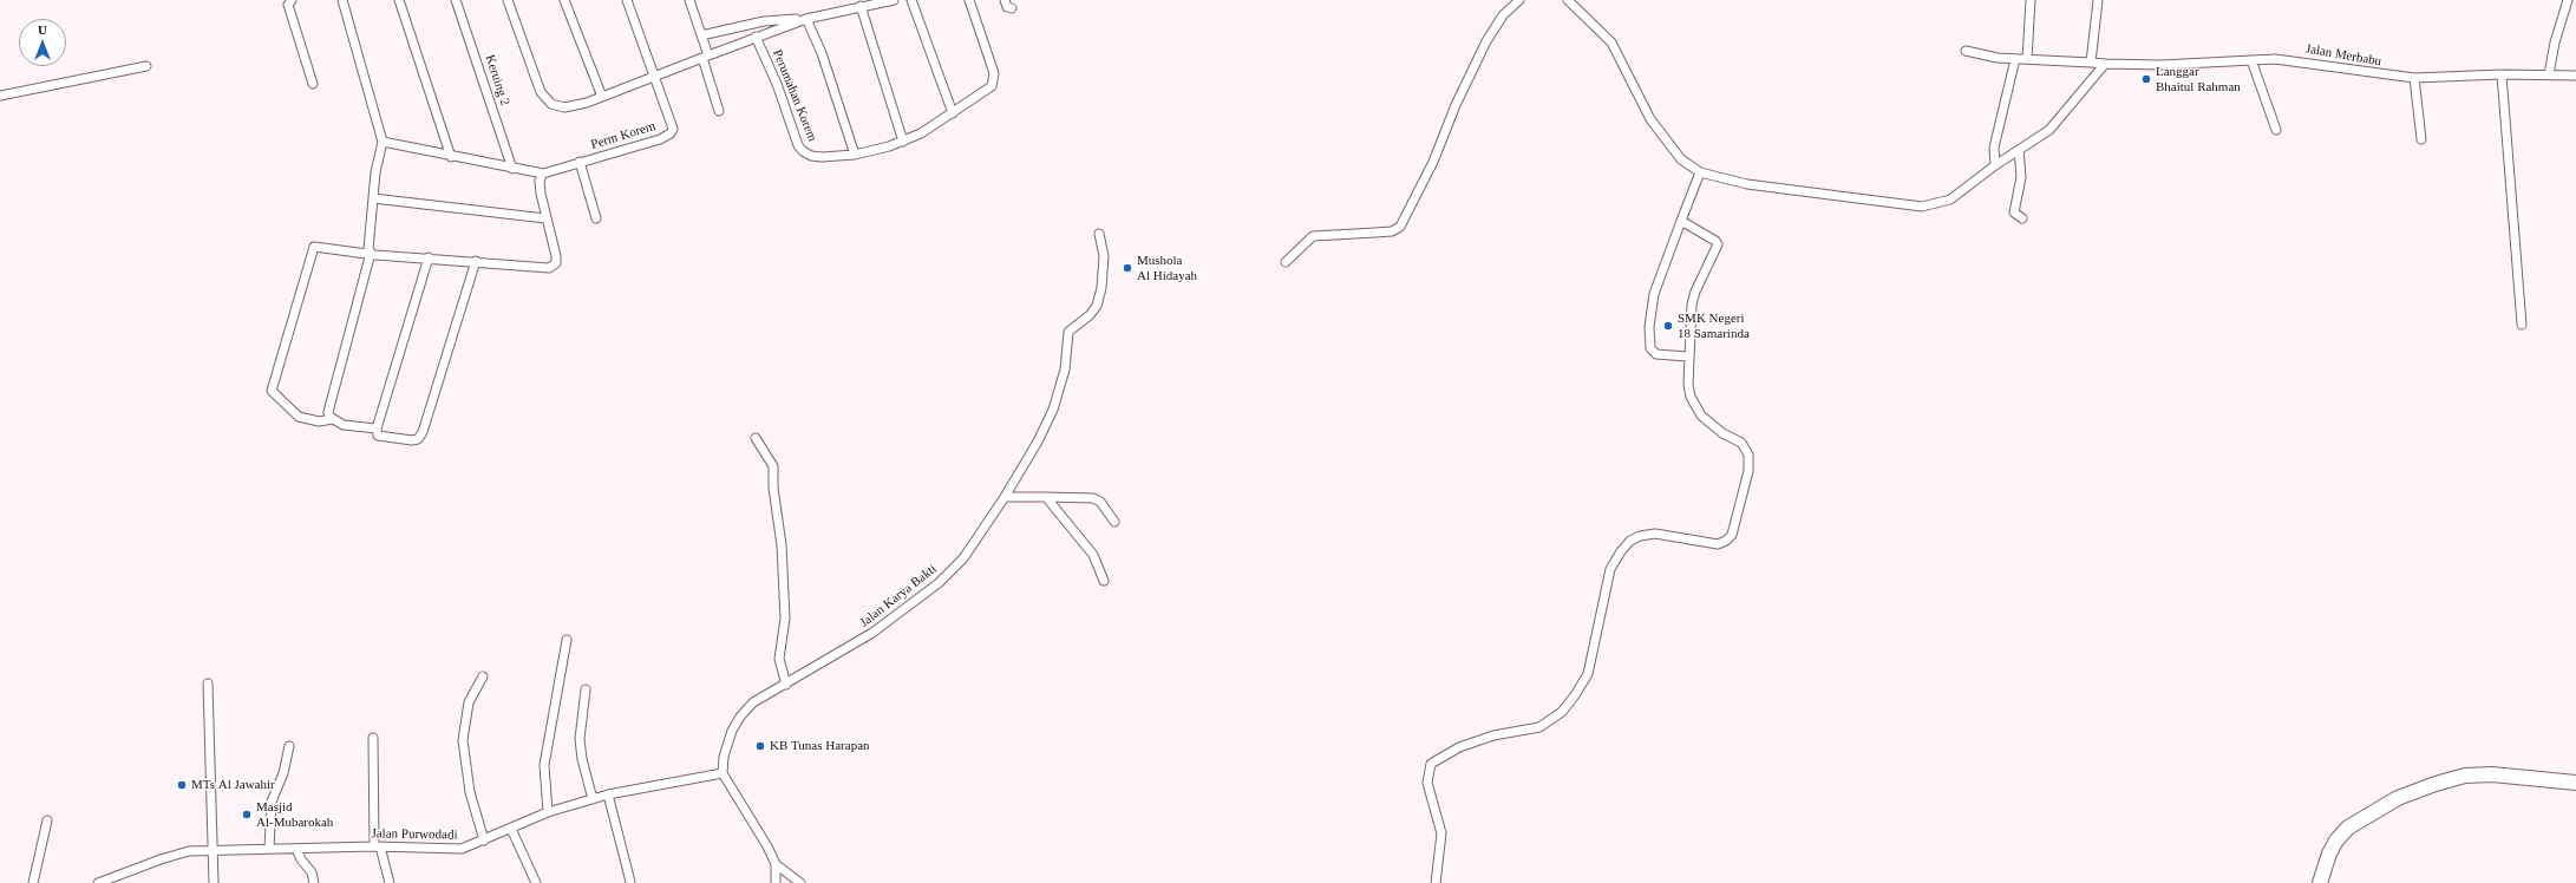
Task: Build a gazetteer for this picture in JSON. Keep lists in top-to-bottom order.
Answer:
{
  "streets": {
    "street": [
      "Jalan Merbabu",
      "Keruing 2",
      "Perumahan Korem",
      "Perm Korem",
      "Jalan Karya Bakti",
      "Jalan Purwodadi"
    ]
  },
  "crossings": [
    ["Jalan Karya Bakti", "Jalan Purwodadi"]
  ],
  "places": [
    "Langgar Bhaitul Rahman",
    "Mushola Al Hidayah",
    "SMK Negeri 18 Samarinda",
    "KB Tunas Harapan",
    "MTs Al Jawahir",
    "Masjid Al-Mubarokah"
  ],
  "north": "top"
}
